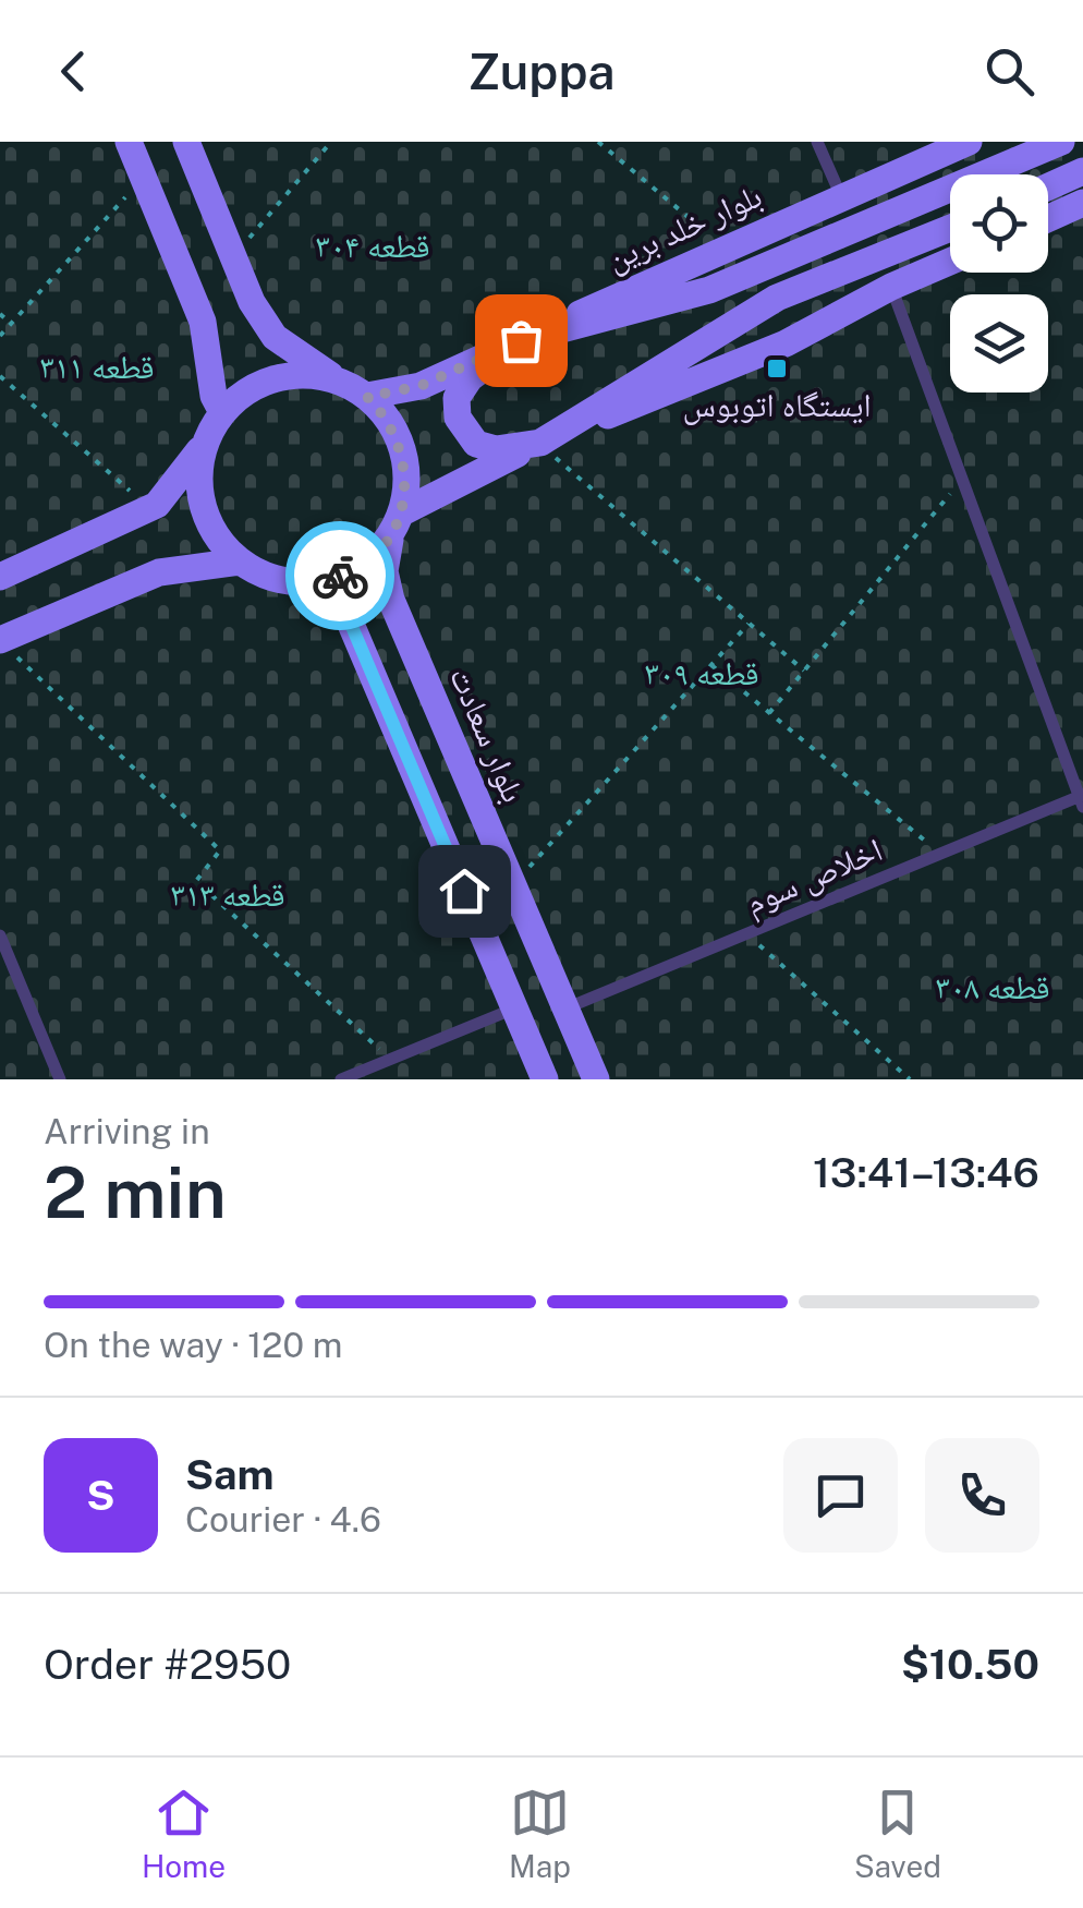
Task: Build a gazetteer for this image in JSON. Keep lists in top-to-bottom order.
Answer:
{
  "streets": {
    "street": ["بلوار خلد برین", "بلوار سعادت"],
    "lane": ["اخلاص سوم"]
  },
  "crossings": [
    ["بلوار خلد برین", "بلوار سعادت"],
    ["بلوار سعادت", "اخلاص سوم"]
  ],
  "parks": [
    "قطعه ۳۰۴",
    "قطعه ۳۱۱",
    "قطعه ۳۰۹",
    "قطعه ۳۱۳",
    "قطعه ۳۰۸"
  ],
  "places": {
    "transit": ["ایستگاه اتوبوس"]
  },
  "page": {
    "header": "Zuppa",
    "heading": ["2 min", "Arriving in", "13:41–13:46"],
    "panel": [
      "Sam",
      "Courier · 4.6",
      "Order #2950",
      "$10.50"
    ],
    "bar": "On the way · 120 m",
    "round": "S",
    "tabs": ["Home", "Map", "Saved"]
  }
}
